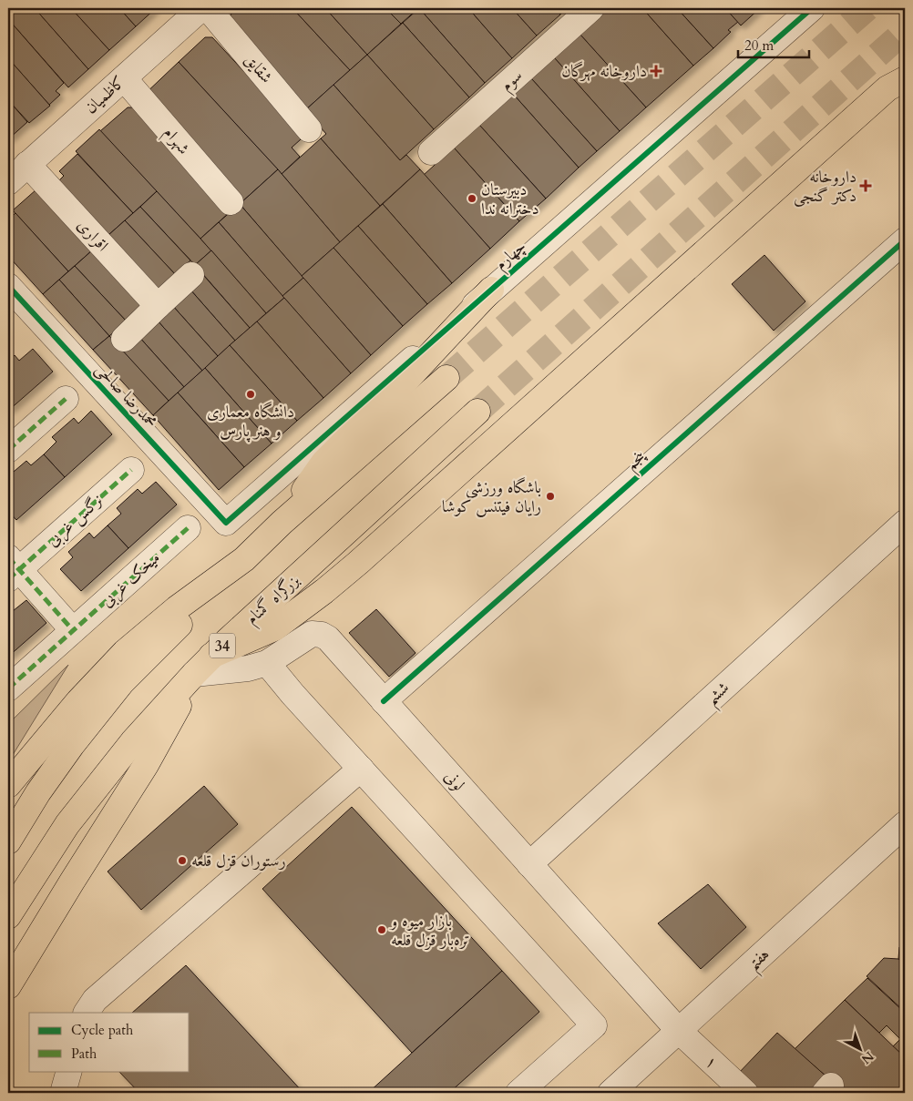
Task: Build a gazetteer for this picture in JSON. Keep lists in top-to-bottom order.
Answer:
{
  "streets": {
    "highway": ["بزرگراه گمنام", "34"],
    "street": [
      "شقایق",
      "سوم",
      "کاظمیان",
      "شهرام",
      "اقراری",
      "چهارم",
      "محمدرضا صالحی",
      "پنجم",
      "نرگس غربی",
      "میخک غربی",
      "ششم",
      "لونی",
      "هفتم",
      "۱"
    ]
  },
  "crossings": [
    ["کاظمیان", "شهرام"],
    ["کاظمیان", "اقراری"],
    ["چهارم", "محمدرضا صالحی"],
    ["پنجم", "لونی"],
    ["ششم", "لونی"],
    ["لونی", "هفتم"],
    ["لونی", "۱"],
    ["هفتم", "۱"]
  ],
  "places": {
    "health": ["داروخانه مهرگان", "داروخانه دکتر گنجی"],
    "other": [
      "دبیرستان دخترانه ندا",
      "دانشگاه معماری و هنر پارس",
      "باشگاه ورزشی رایان فیتنس کوشا",
      "رستوران قزل قلعه",
      "بازار میوه و تره‌بار قزل قلعه"
    ]
  },
  "legend": ["Cycle path", "Path"],
  "scale_bar": "20 m",
  "north": "bottom right"
}
